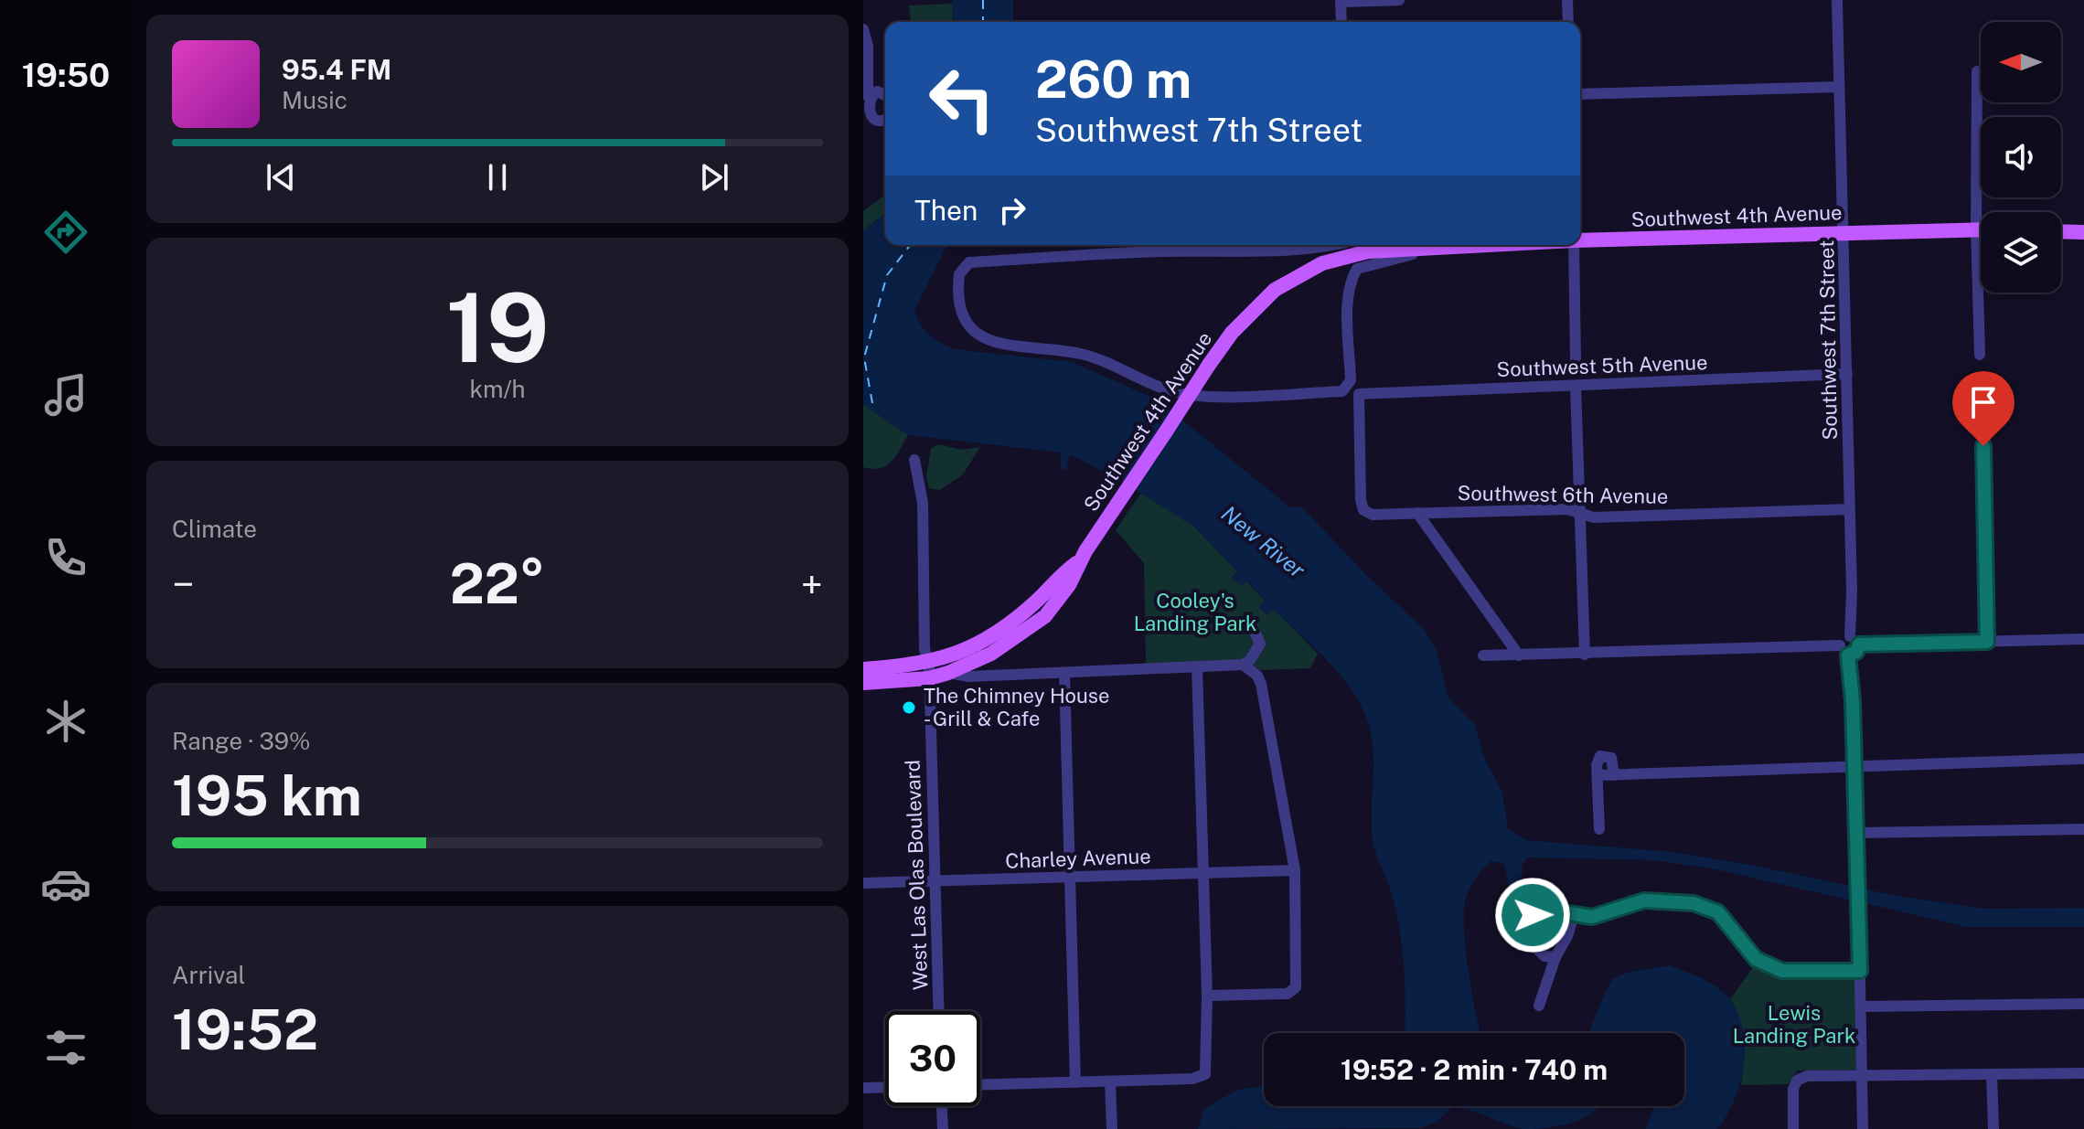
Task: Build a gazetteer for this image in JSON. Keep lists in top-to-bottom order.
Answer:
{
  "streets": {
    "main road": ["Southwest 4th Avenue"],
    "street": [
      "Southwest 7th Street",
      "Southwest 5th Avenue",
      "Southwest 6th Avenue",
      "Charley Avenue",
      "West Las Olas Boulevard"
    ]
  },
  "crossings": [
    ["Southwest 4th Avenue", "Southwest 7th Street"],
    ["Southwest 4th Avenue", "West Las Olas Boulevard"],
    ["Southwest 7th Street", "Southwest 5th Avenue"],
    ["Southwest 7th Street", "Southwest 6th Avenue"],
    ["Southwest 5th Avenue", "Southwest 6th Avenue"],
    ["Charley Avenue", "West Las Olas Boulevard"]
  ],
  "water": ["New River"],
  "parks": ["Cooley's Landing Park", "Lewis Landing Park"],
  "places": ["The Chimney House - Grill & Cafe"],
  "north": "left",
  "page": {
    "tabs": "19:50",
    "turn": ["260 m", "Southwest 7th Street"],
    "song": ["95.4 FM", "Music"],
    "then": "Then",
    "tile": [
      ["19", "km/h"],
      "Climate",
      ["Range · 39%", "195 km"],
      ["Arrival", "19:52"]
    ],
    "heat": ["−", "22°", "+"],
    "limit": "30",
    "trip": "19:52 · 2 min · 740 m"
  }
}
